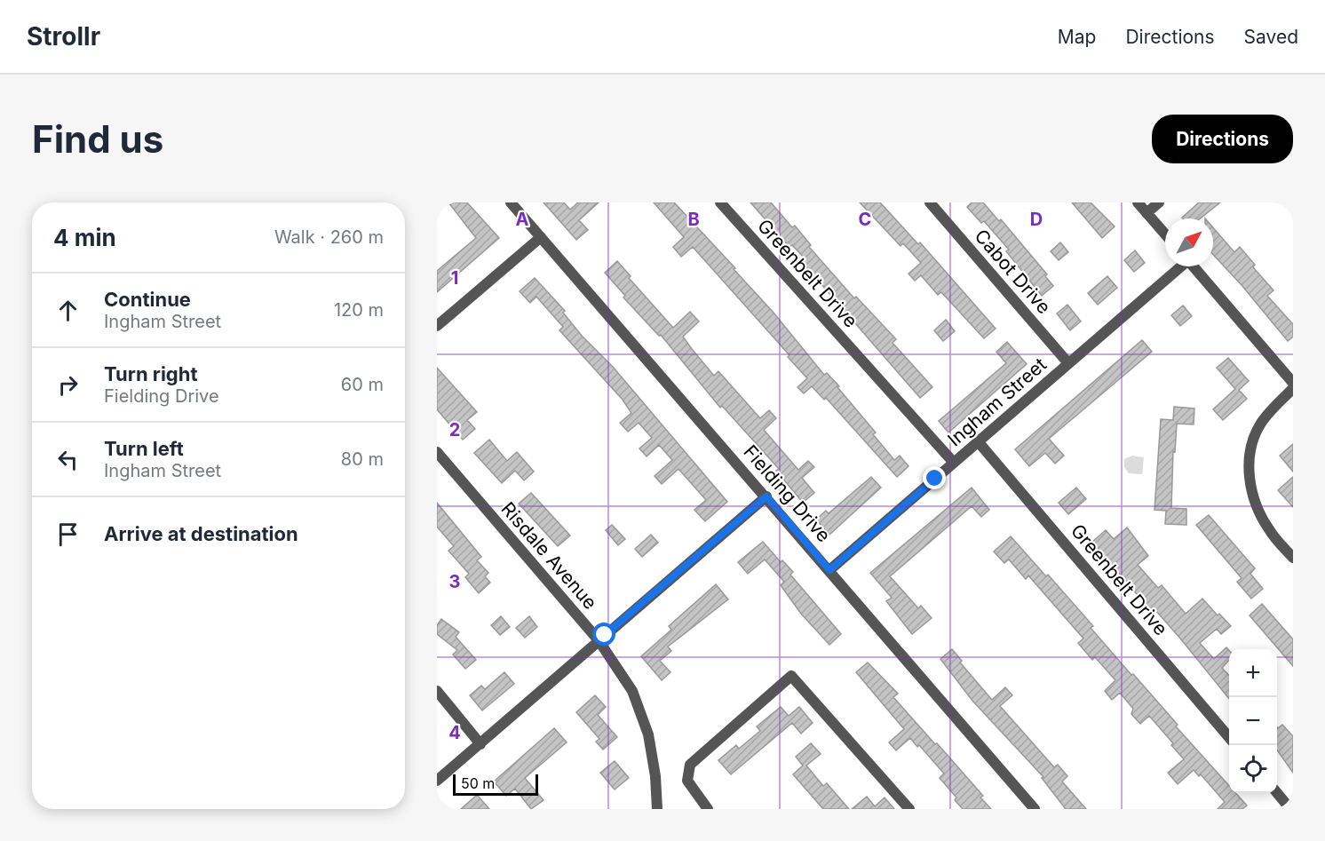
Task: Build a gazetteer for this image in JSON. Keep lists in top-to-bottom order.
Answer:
{
  "streets": {
    "street": [
      "Cabot Drive",
      "Greenbelt Drive",
      "Ingham Street",
      "Fielding Drive",
      "Risdale Avenue"
    ]
  },
  "crossings": [
    ["Cabot Drive", "Ingham Street"],
    ["Greenbelt Drive", "Ingham Street"],
    ["Ingham Street", "Fielding Drive"]
  ],
  "scale_bar": "50 m",
  "north": "top right",
  "page": {
    "header": "Strollr",
    "nav": ["Map", "Directions", "Saved"],
    "buttons": "Directions",
    "title": "Find us",
    "heading": ["4 min", "Walk · 260 m"],
    "list": [
      ["Continue", "Ingham Street", "120 m"],
      ["Turn right", "Fielding Drive", "60 m"],
      ["Turn left", "Ingham Street", "80 m"],
      "Arrive at destination"
    ],
    "map_buttons": ["+", "−"],
    "scale": "50 m"
  },
  "grid": {
    "columns": [
      "A",
      "B",
      "C",
      "D"
    ],
    "rows": [
      "1",
      "2",
      "3",
      "4"
    ]
  }
}
